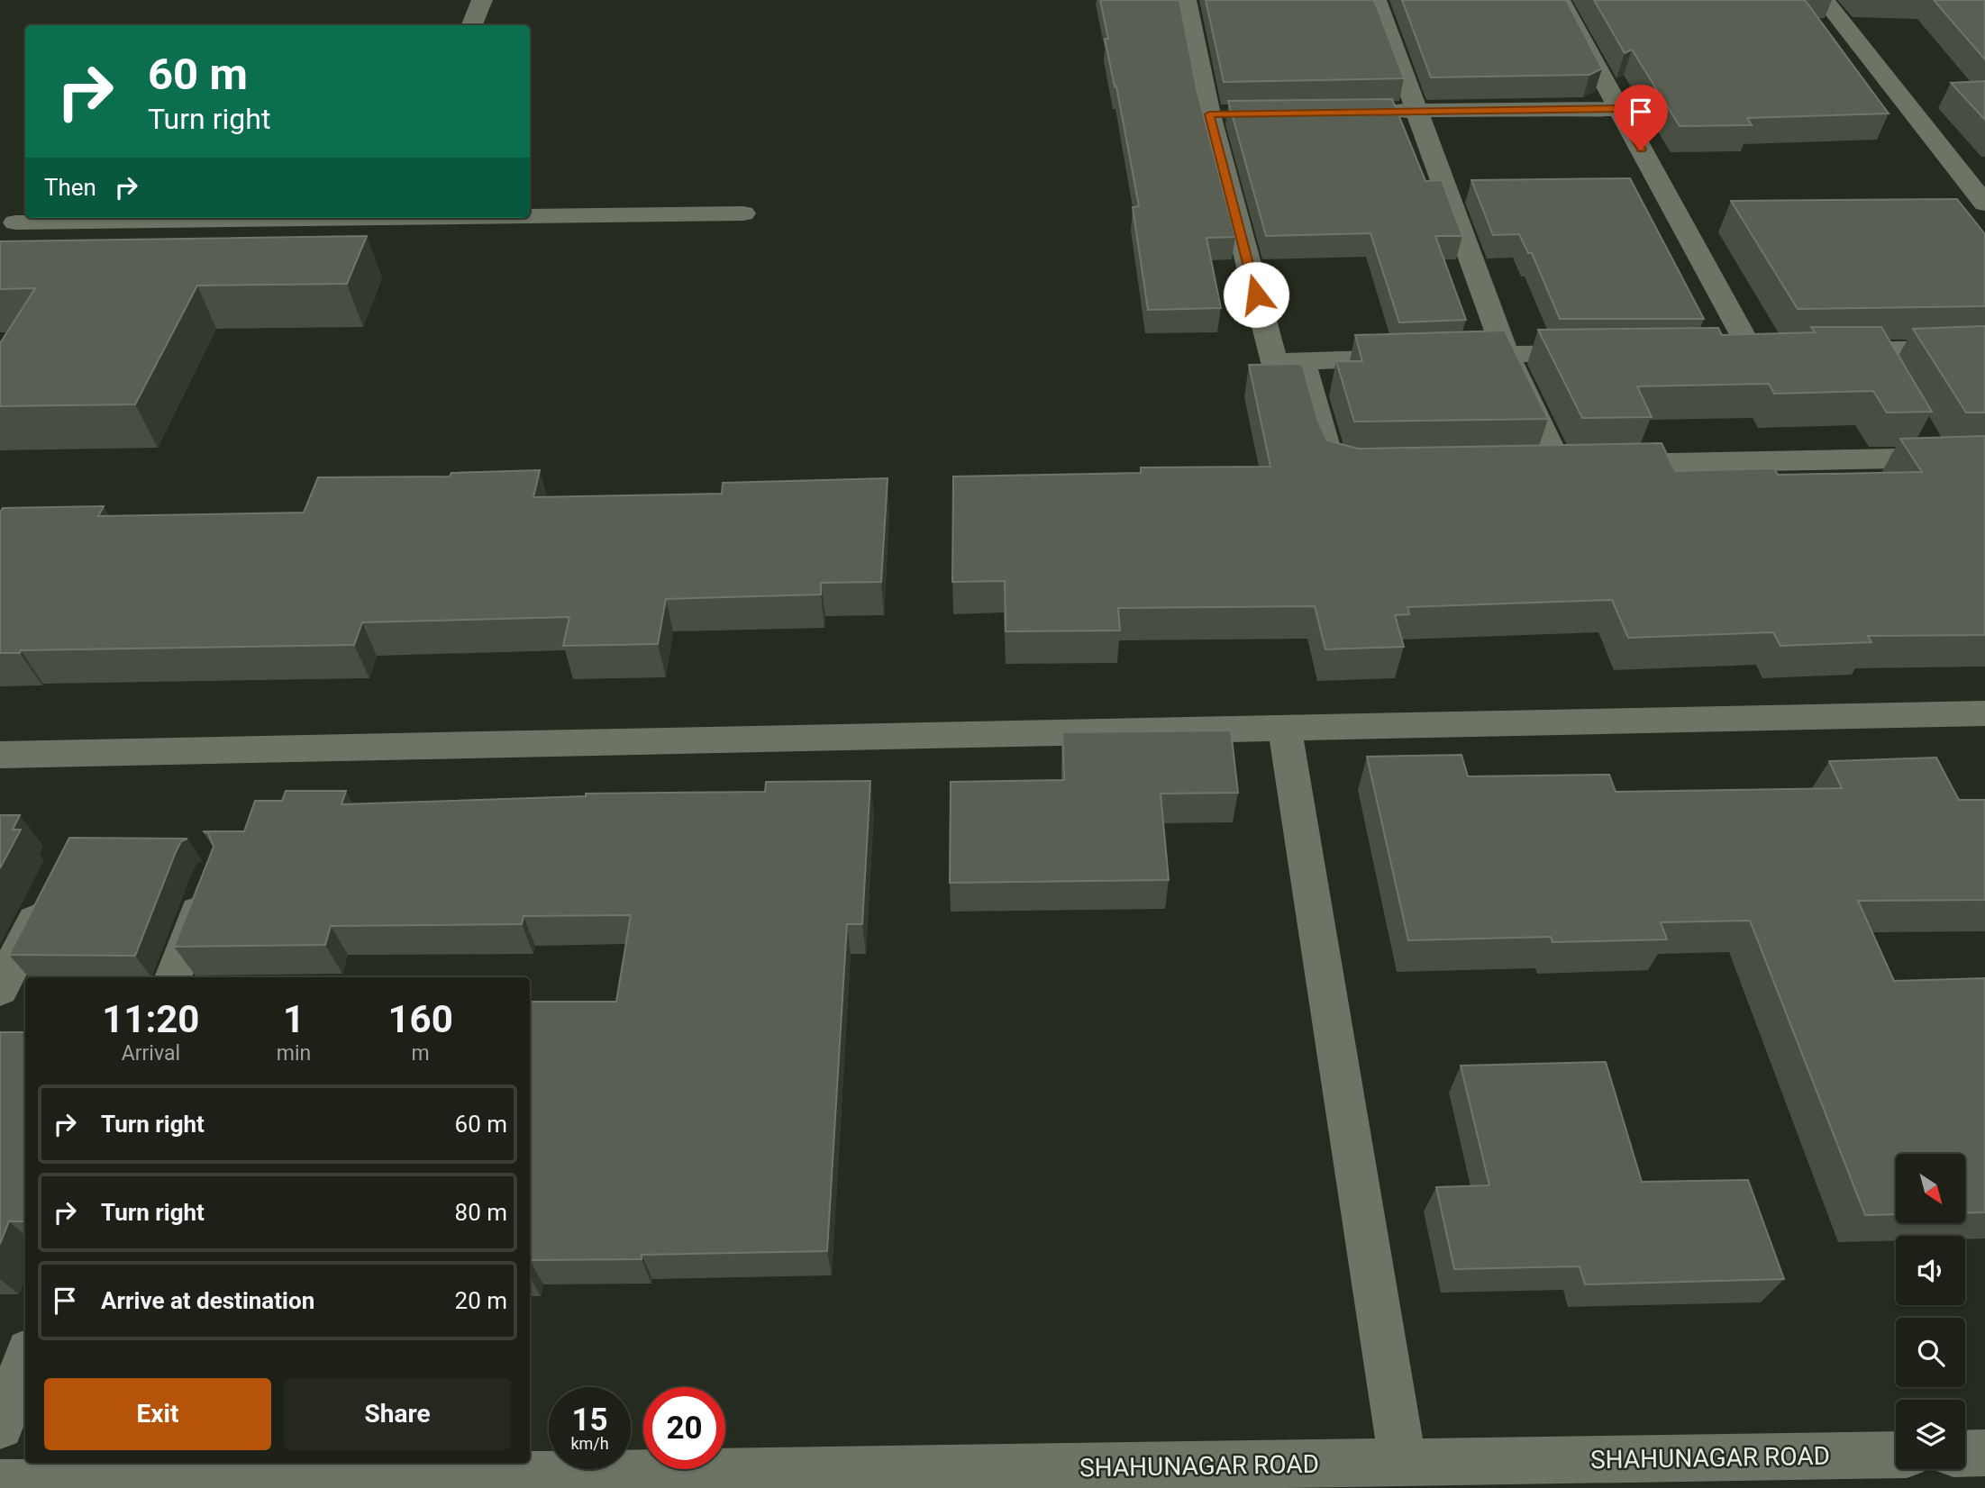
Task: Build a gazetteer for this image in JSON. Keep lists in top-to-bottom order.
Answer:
{
  "streets": {
    "street": ["SHAHUNAGAR ROAD"]
  },
  "north": "bottom right",
  "page": {
    "turn": ["60 m", "Turn right"],
    "then": "Then",
    "eta": [
      "11:20",
      "Arrival",
      "1",
      "min",
      "160",
      "m"
    ],
    "list": [
      {
        "name": "Turn right",
        "value": "60 m"
      },
      {
        "name": "Turn right",
        "value": "80 m"
      },
      {
        "name": "Arrive at destination",
        "value": "20 m"
      }
    ],
    "buttons": ["Exit", "Share"],
    "speed": "15 km/h",
    "limit": "20"
  }
}
